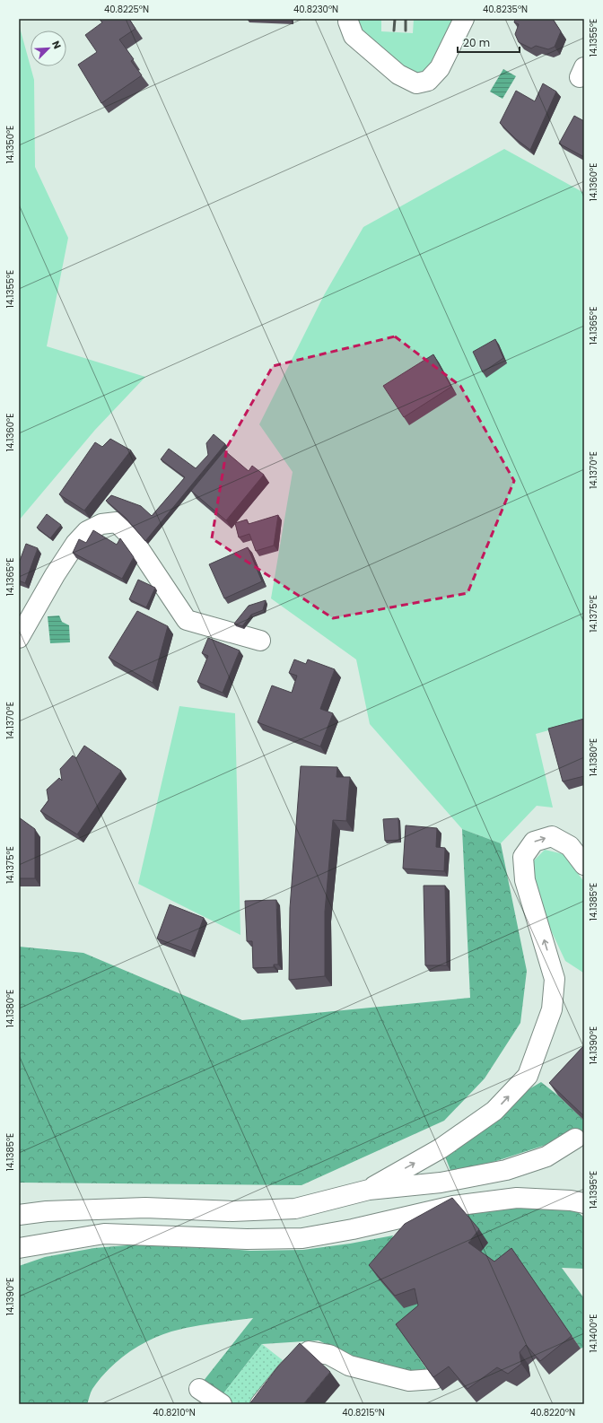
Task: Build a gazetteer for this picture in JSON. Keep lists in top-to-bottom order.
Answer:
{
  "scale_bar": "20 m",
  "north": "top right",
  "coordinates": [
    "40.8225°N",
    "40.8230°N",
    "40.8235°N",
    "14.1355°E",
    "14.1350°E",
    "14.1360°E",
    "14.1365°E",
    "14.1370°E",
    "14.1375°E",
    "14.1380°E",
    "14.1385°E",
    "14.1390°E",
    "14.1395°E",
    "14.1400°E",
    "40.8210°N",
    "40.8215°N",
    "40.8220°N"
  ]
}
